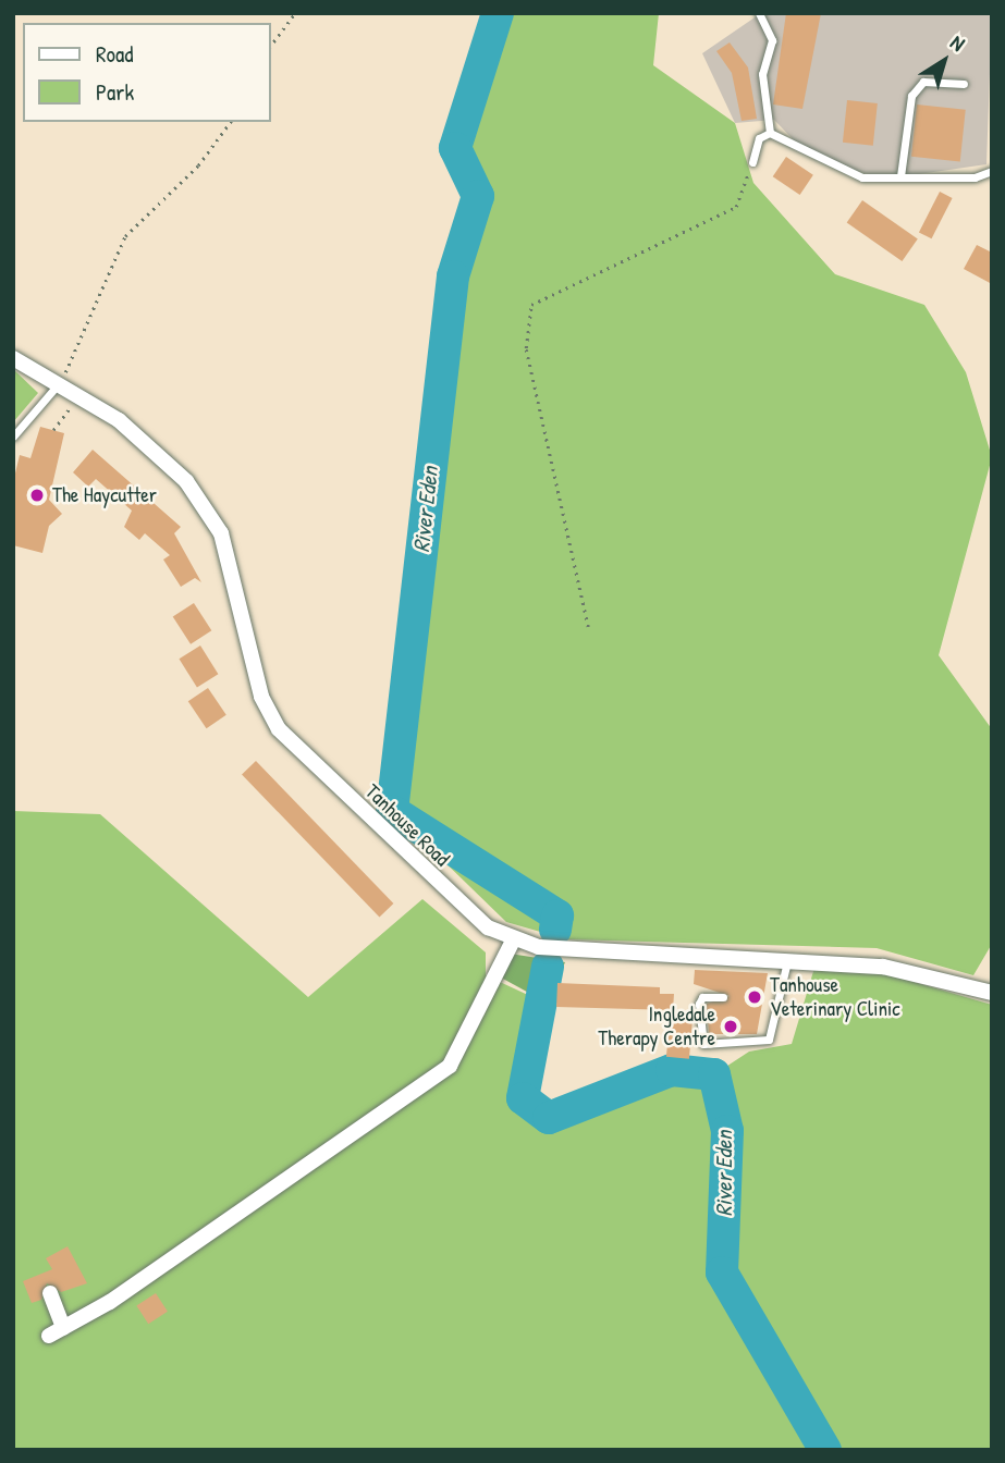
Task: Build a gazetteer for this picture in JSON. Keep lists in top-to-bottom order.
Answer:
{
  "streets": {
    "street": ["Tanhouse Road"]
  },
  "water": ["River Eden"],
  "places": ["The Haycutter", "Tanhouse Veterinary Clinic", "Ingledale Therapy Centre"],
  "legend": ["Road", "Park"],
  "north": "top right"
}
